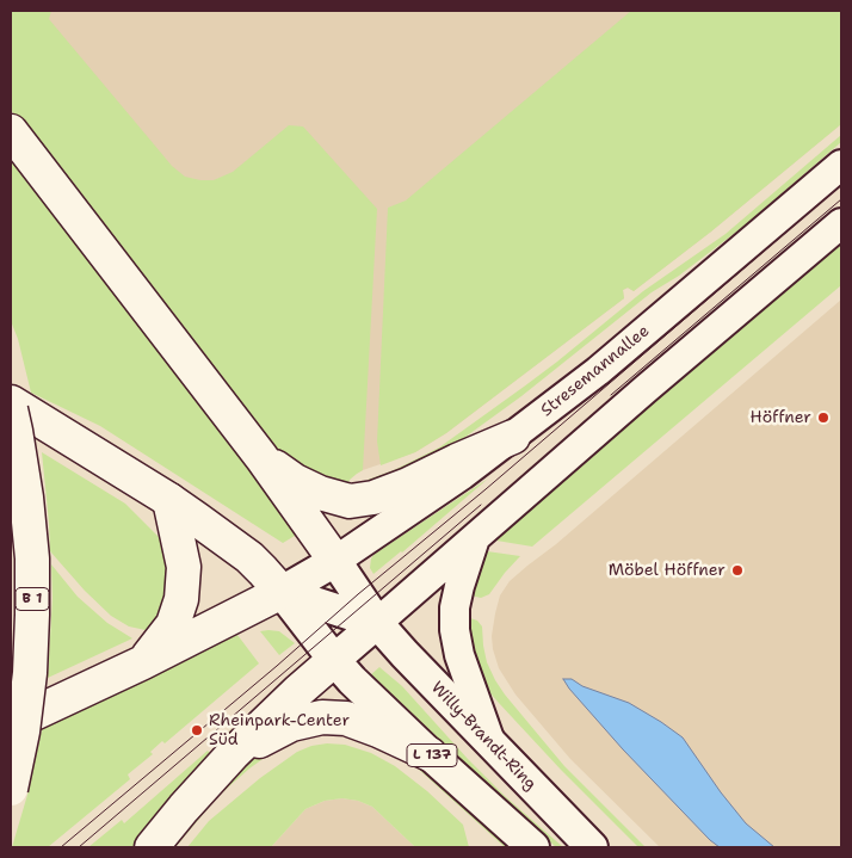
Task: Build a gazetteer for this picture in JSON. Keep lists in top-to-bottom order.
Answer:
{
  "streets": {
    "highway": ["B 1"],
    "main road": ["Stresemannallee", "Willy-Brandt-Ring", "L 137"]
  },
  "crossings": [
    ["Stresemannallee", "L 137"],
    ["Willy-Brandt-Ring", "L 137"]
  ],
  "places": ["Höffner", "Möbel Höffner", "Rheinpark-Center Süd"]
}
